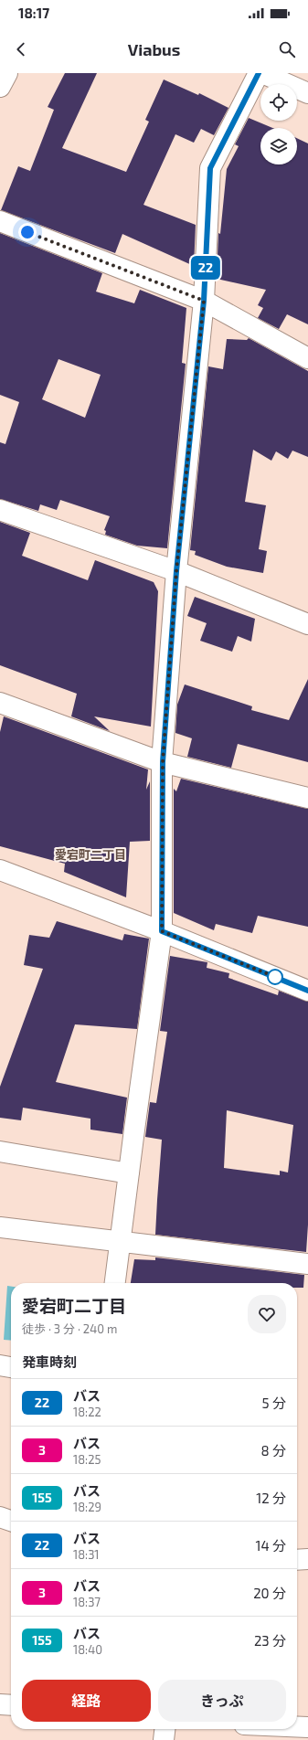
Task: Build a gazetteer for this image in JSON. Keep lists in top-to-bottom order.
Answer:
{
  "districts": ["愛宕町二丁目"],
  "lines": ["bus line 22"],
  "page": {
    "status": "18:17",
    "header": "Viabus",
    "on_map": "22",
    "heading": [
      ["愛宕町二丁目", "徒歩 · 3 分 · 240 m"],
      "発車時刻"
    ],
    "list": [
      {
        "mark": "22",
        "name": "バス",
        "note": "18:22",
        "value": "5 分"
      },
      {
        "mark": "3",
        "name": "バス",
        "note": "18:25",
        "value": "8 分"
      },
      {
        "mark": "155",
        "name": "バス",
        "note": "18:29",
        "value": "12 分"
      },
      {
        "mark": "22",
        "name": "バス",
        "note": "18:31",
        "value": "14 分"
      },
      {
        "mark": "3",
        "name": "バス",
        "note": "18:37",
        "value": "20 分"
      },
      {
        "mark": "155",
        "name": "バス",
        "note": "18:40",
        "value": "23 分"
      }
    ],
    "buttons": ["経路", "きっぷ"]
  }
}
